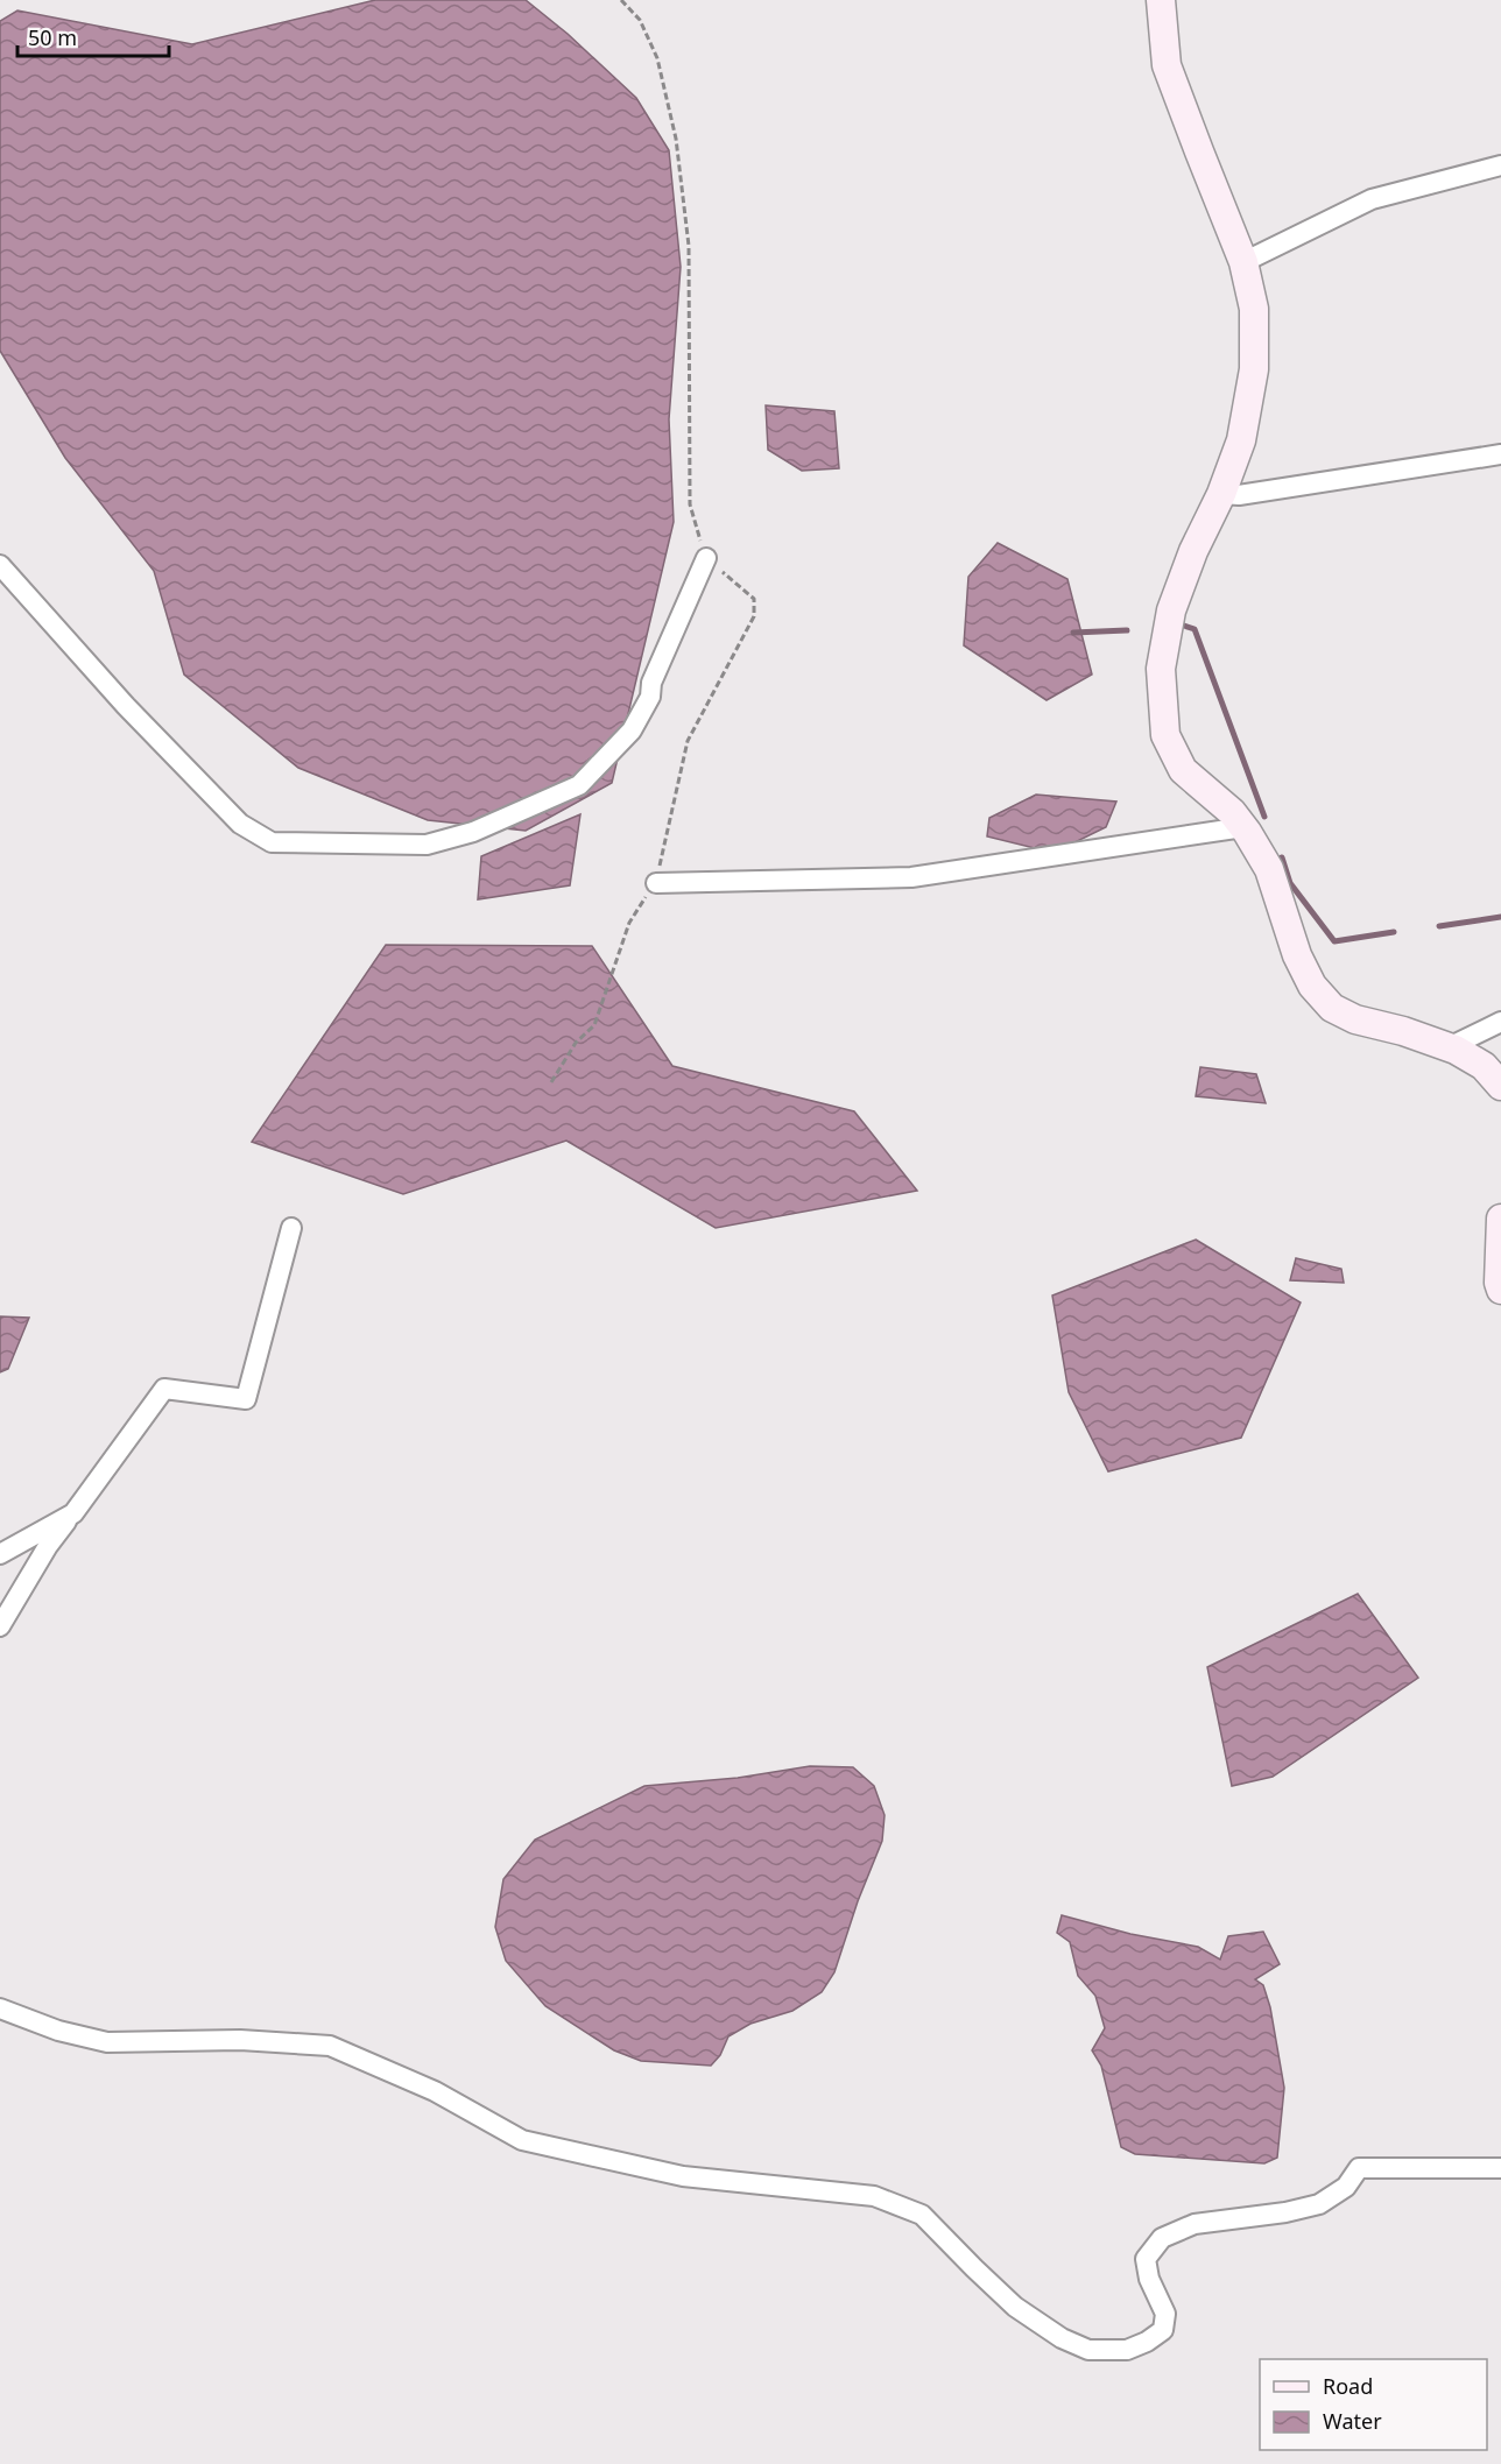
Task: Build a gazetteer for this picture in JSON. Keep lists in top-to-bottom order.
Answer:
{
  "legend": ["Road", "Water"],
  "scale_bar": "50 m"
}
